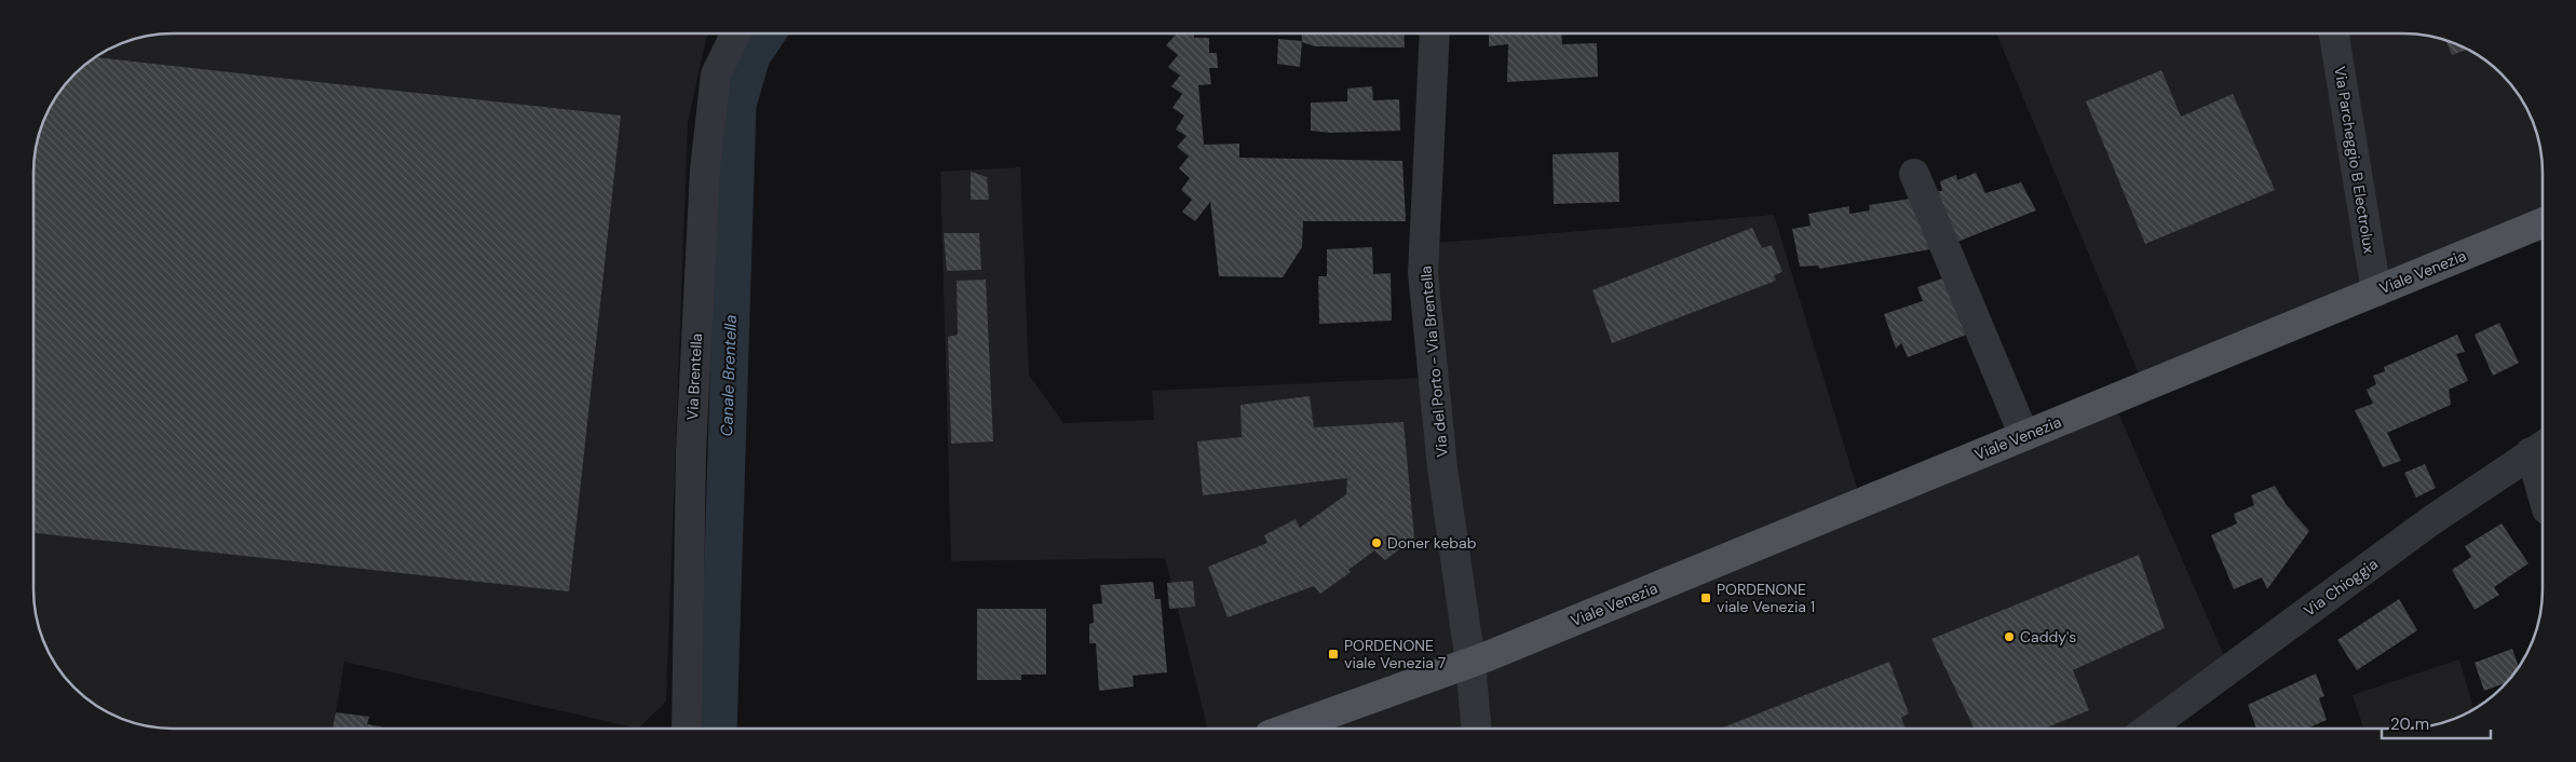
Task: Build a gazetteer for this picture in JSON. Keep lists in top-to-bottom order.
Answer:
{
  "streets": {
    "main road": ["Viale Venezia"],
    "street": [
      "Via Parcheggio B Electrolux",
      "Via del Porto - Via Brentella",
      "Via Brentella",
      "Via Chioggia"
    ]
  },
  "crossings": [
    ["Via Parcheggio B Electrolux", "Viale Venezia"],
    ["Viale Venezia", "Via del Porto - Via Brentella"]
  ],
  "water": ["Canale Brentella"],
  "places": {
    "other": ["Doner kebab", "Caddy's"],
    "transit": ["PORDENONE viale Venezia 1", "PORDENONE viale Venezia 7"]
  },
  "scale_bar": "20 m"
}
